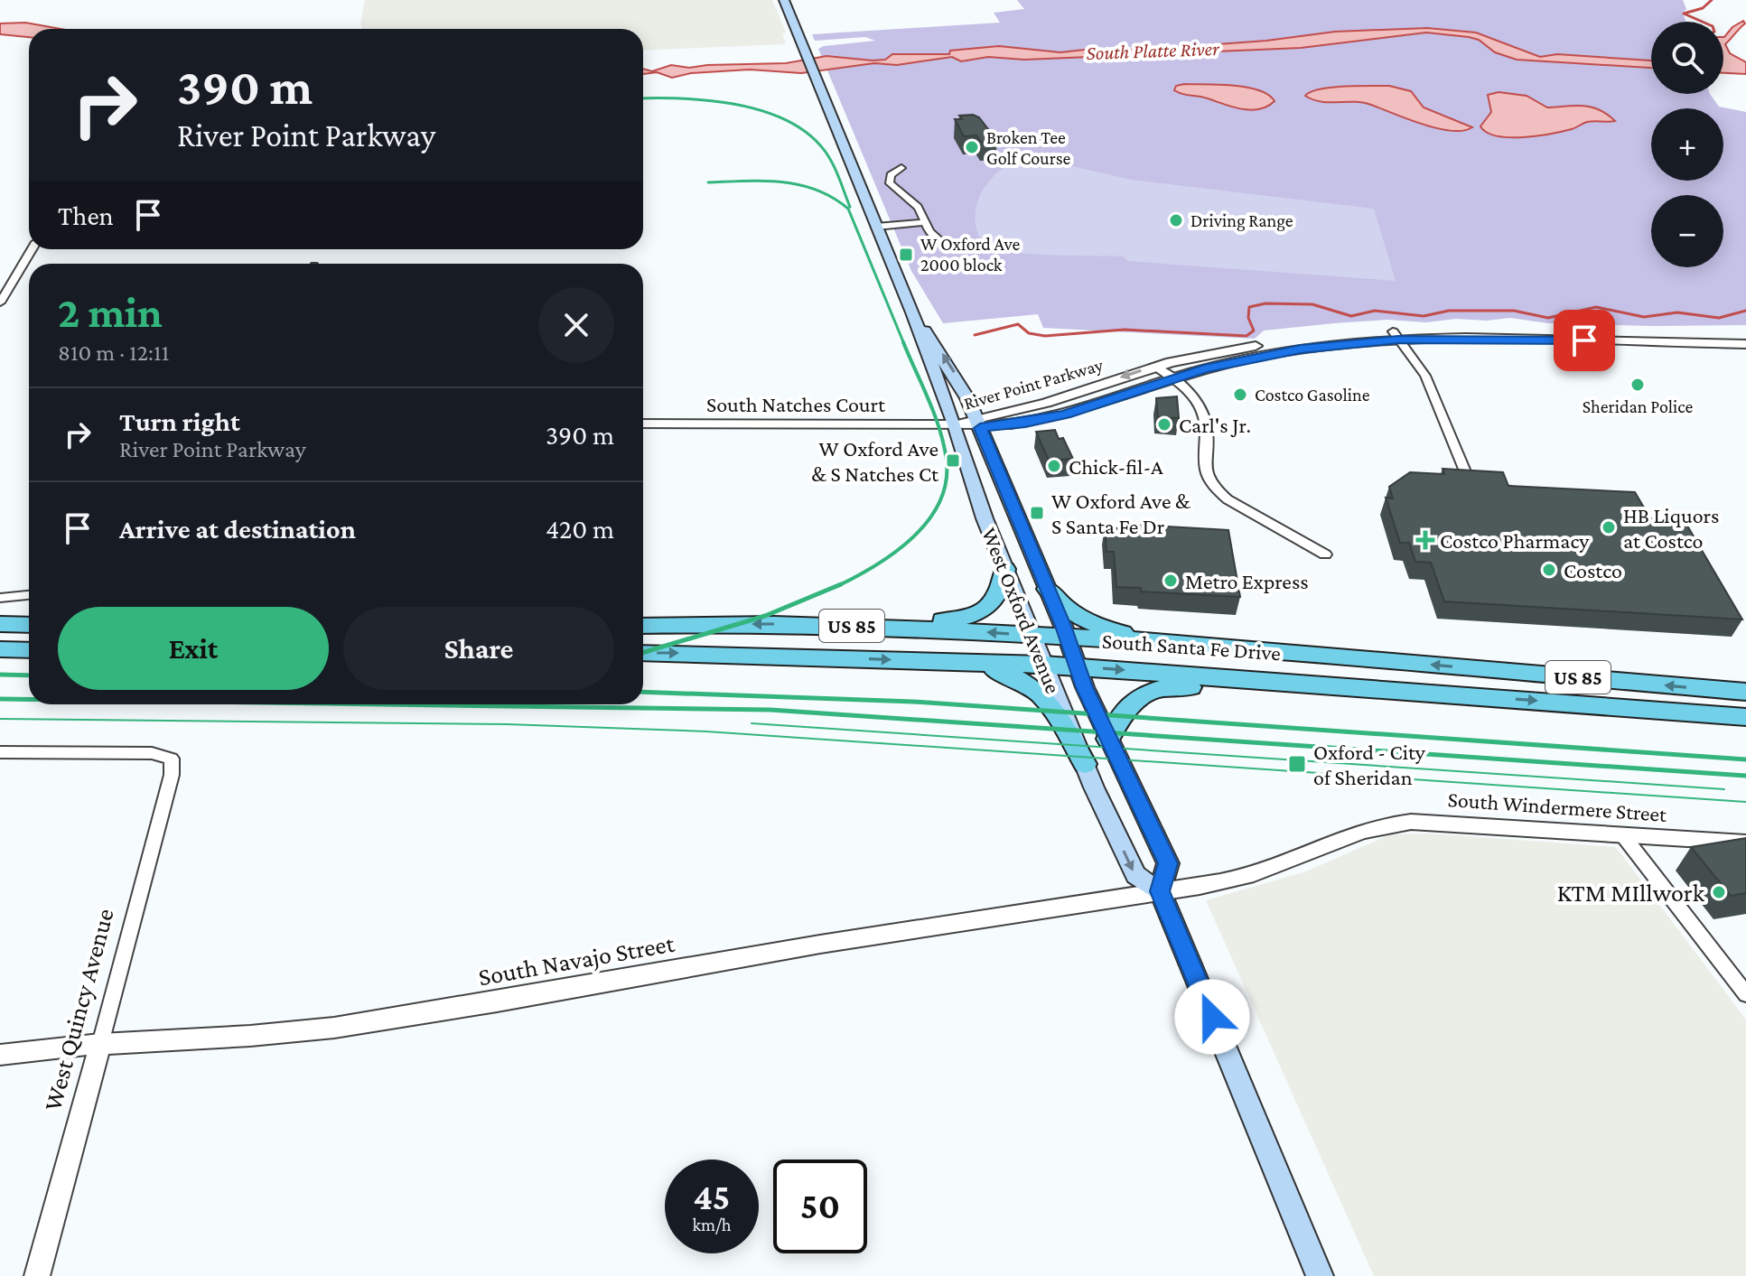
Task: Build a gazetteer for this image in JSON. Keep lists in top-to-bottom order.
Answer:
{
  "streets": {
    "highway": ["US 85", "South Santa Fe Drive"],
    "main road": ["West Oxford Avenue"],
    "street": [
      "River Point Parkway",
      "South Natches Court",
      "South Windermere Street",
      "South Navajo Street",
      "West Quincy Avenue"
    ]
  },
  "crossings": [
    ["River Point Parkway", "South Natches Court"],
    ["River Point Parkway", "West Oxford Avenue"],
    ["South Natches Court", "West Oxford Avenue"],
    ["West Oxford Avenue", "South Santa Fe Drive"],
    ["West Oxford Avenue", "South Windermere Street"],
    ["West Oxford Avenue", "South Navajo Street"],
    ["South Windermere Street", "South Navajo Street"],
    ["South Navajo Street", "West Quincy Avenue"]
  ],
  "water": ["South Platte River"],
  "places": {
    "other": [
      "Broken Tee Golf Course",
      "Driving Range",
      "Sheridan Police",
      "Costco Gasoline",
      "Carl's Jr.",
      "Chick-fil-A",
      "HB Liquors at Costco",
      "Costco",
      "Metro Express",
      "KTM MIllwork"
    ],
    "transit": [
      "W Oxford Ave 2000 block",
      "W Oxford Ave & S Natches Ct",
      "W Oxford Ave & S Santa Fe Dr",
      "Oxford - City of Sheridan"
    ],
    "health": ["Costco Pharmacy"]
  },
  "page": {
    "map_buttons": ["+", "−"],
    "turn": ["390 m", "River Point Parkway"],
    "then": "Then",
    "heading": ["2 min", "810 m · 12:11"],
    "list": [
      {
        "name": "Turn right",
        "note": "River Point Parkway",
        "value": "390 m"
      },
      {
        "name": "Arrive at destination",
        "value": "420 m"
      }
    ],
    "buttons": ["Exit", "Share"],
    "speed": "45 km/h",
    "limit": "50"
  }
}
